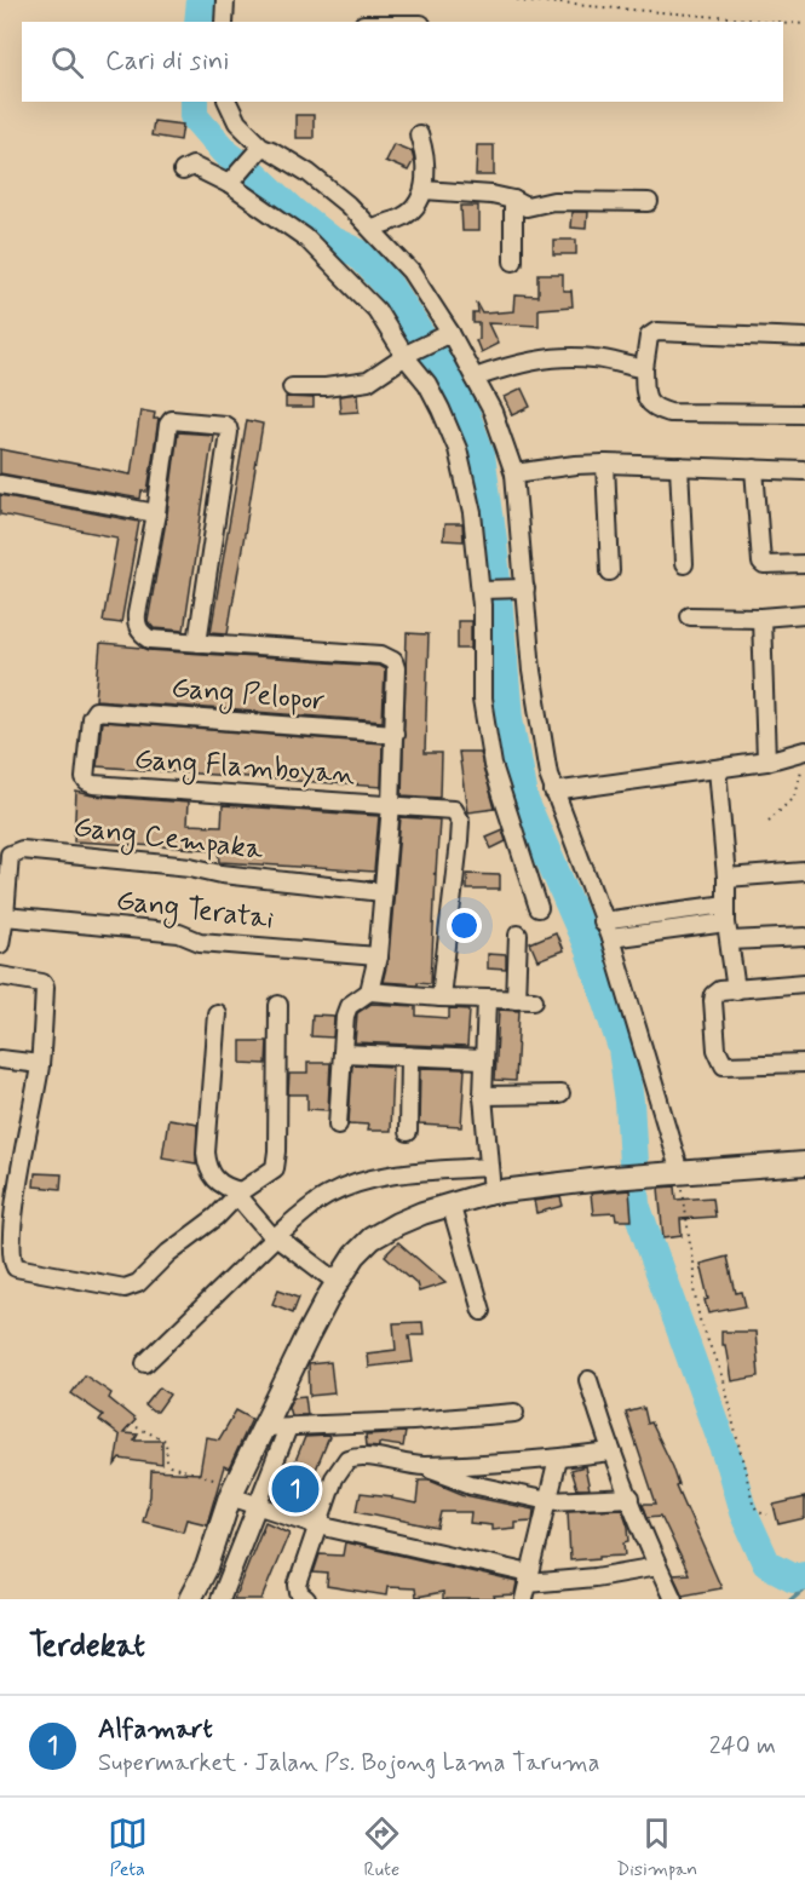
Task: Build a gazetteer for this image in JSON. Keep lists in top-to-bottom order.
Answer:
{
  "streets": {
    "street": [
      "Gang Pelopor",
      "Gang Flamboyan",
      "Gang Cempaka",
      "Gang Teratai"
    ]
  },
  "crossings": [
    ["Gang Pelopor", "Gang Flamboyan"],
    ["Gang Cempaka", "Gang Teratai"]
  ],
  "page": {
    "search": "Cari di sini",
    "pins": "1",
    "heading": "Terdekat",
    "list": [
      {
        "mark": "1",
        "name": "Alfamart",
        "note": "Supermarket · Jalan Ps. Bojong Lama Taruma",
        "value": "240 m"
      }
    ],
    "nav": ["Peta", "Rute", "Disimpan"]
  }
}
